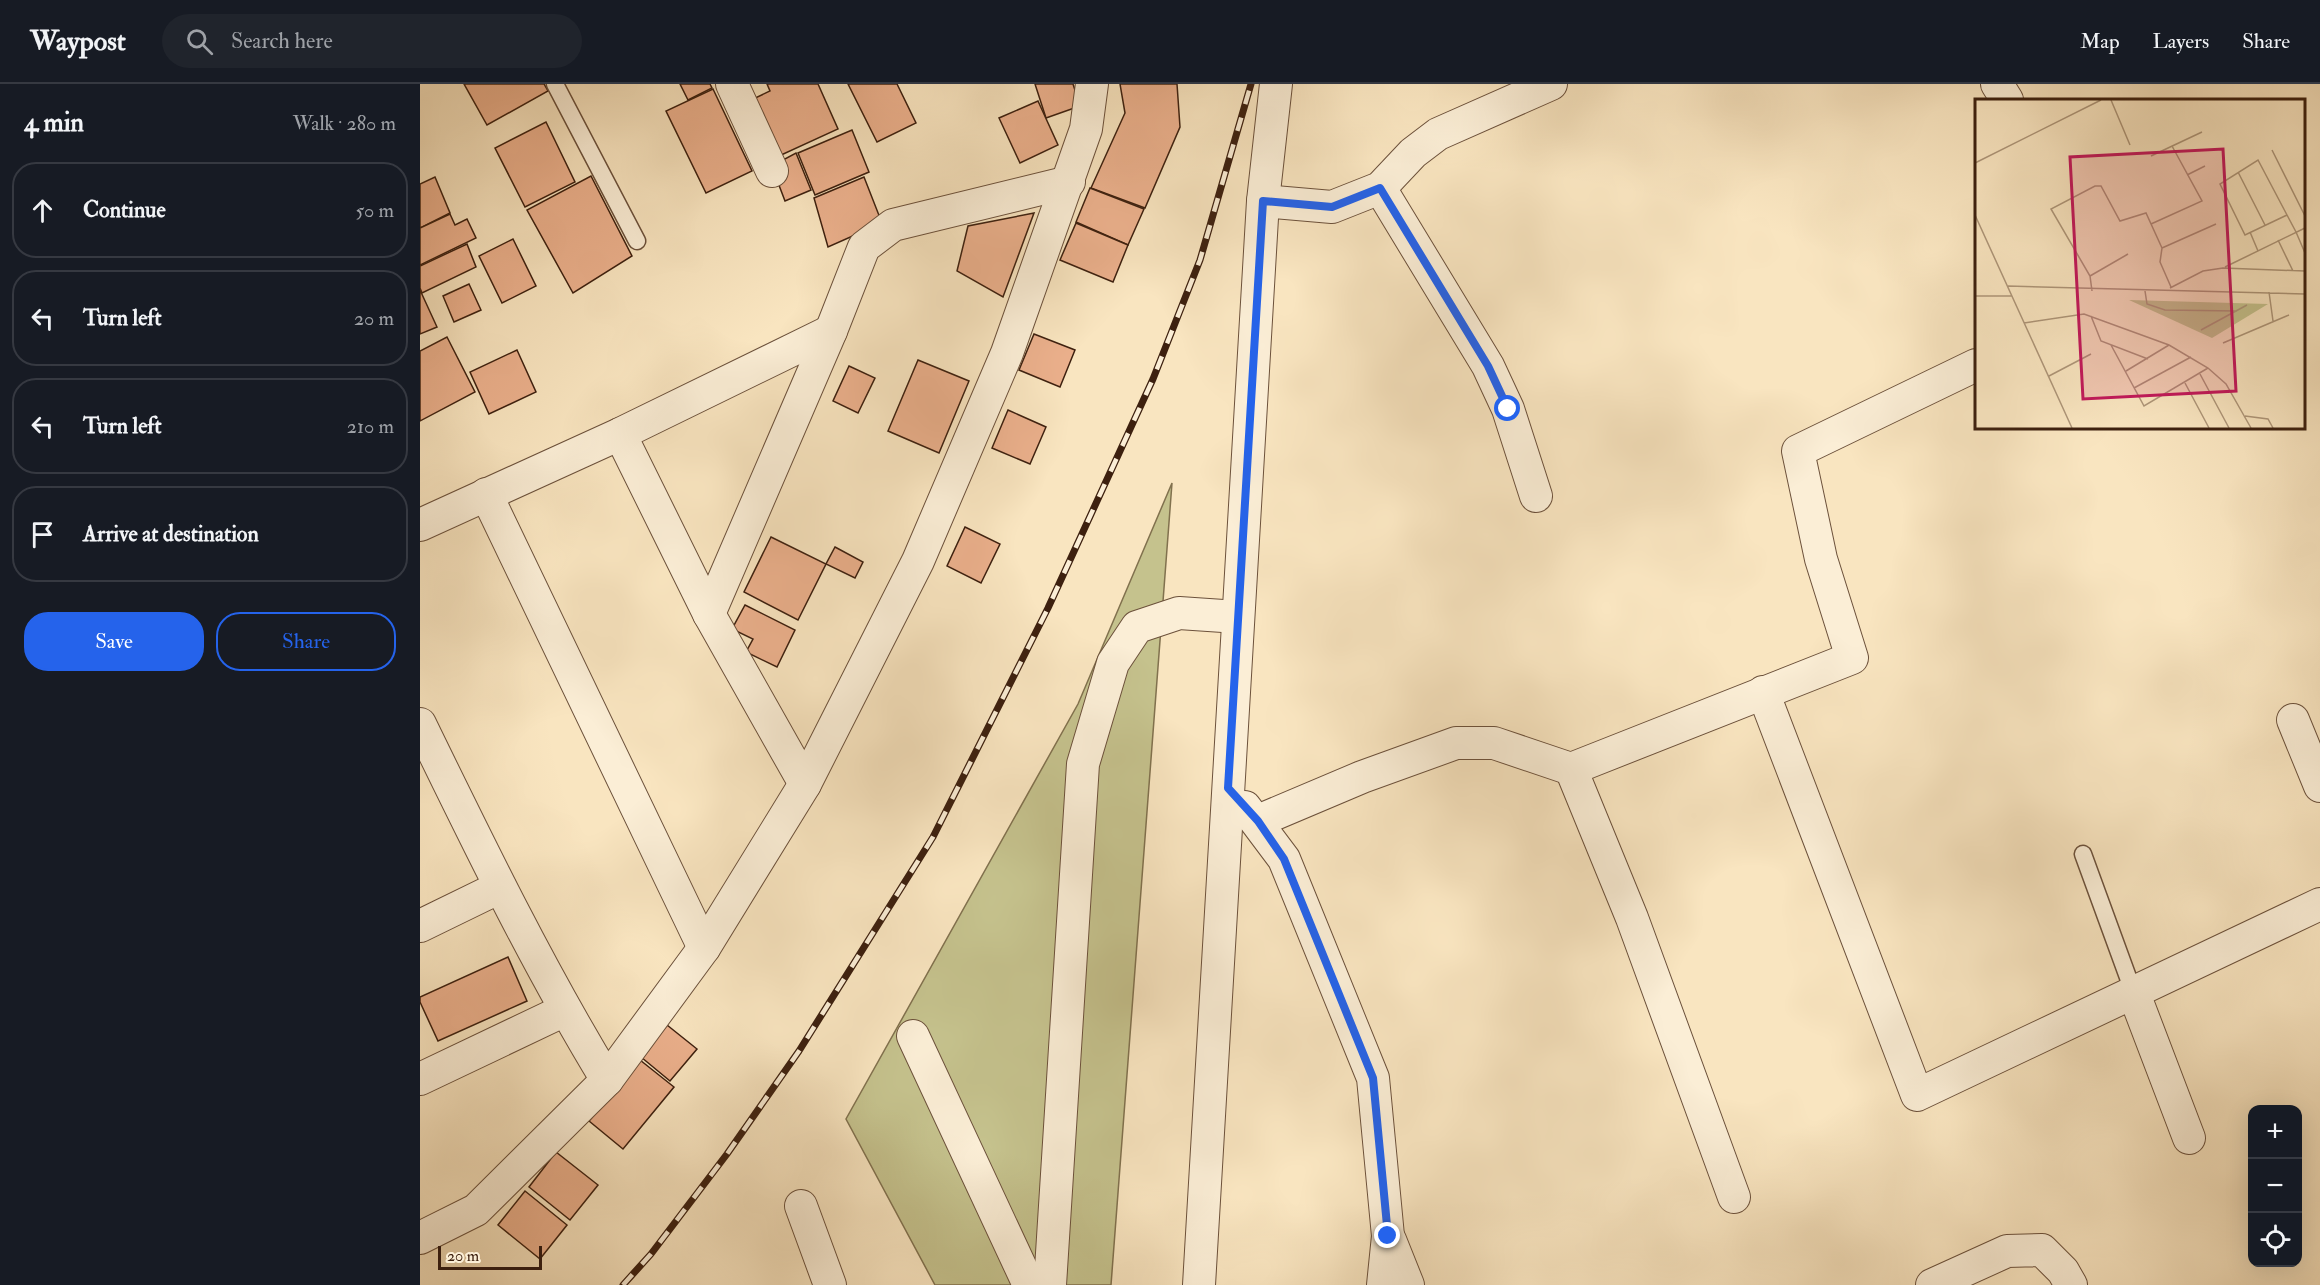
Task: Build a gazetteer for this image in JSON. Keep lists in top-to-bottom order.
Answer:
{
  "scale_bar": "20 m",
  "page": {
    "header": "Waypost",
    "search": "Search here",
    "nav": ["Map", "Layers", "Share"],
    "heading": ["4 min", "Walk · 280 m"],
    "list": [
      ["Continue", "50 m"],
      ["Turn left", "20 m"],
      ["Turn left", "210 m"],
      "Arrive at destination"
    ],
    "buttons": ["Save", "Share"],
    "map_buttons": ["+", "−"],
    "scale": "20 m"
  }
}
